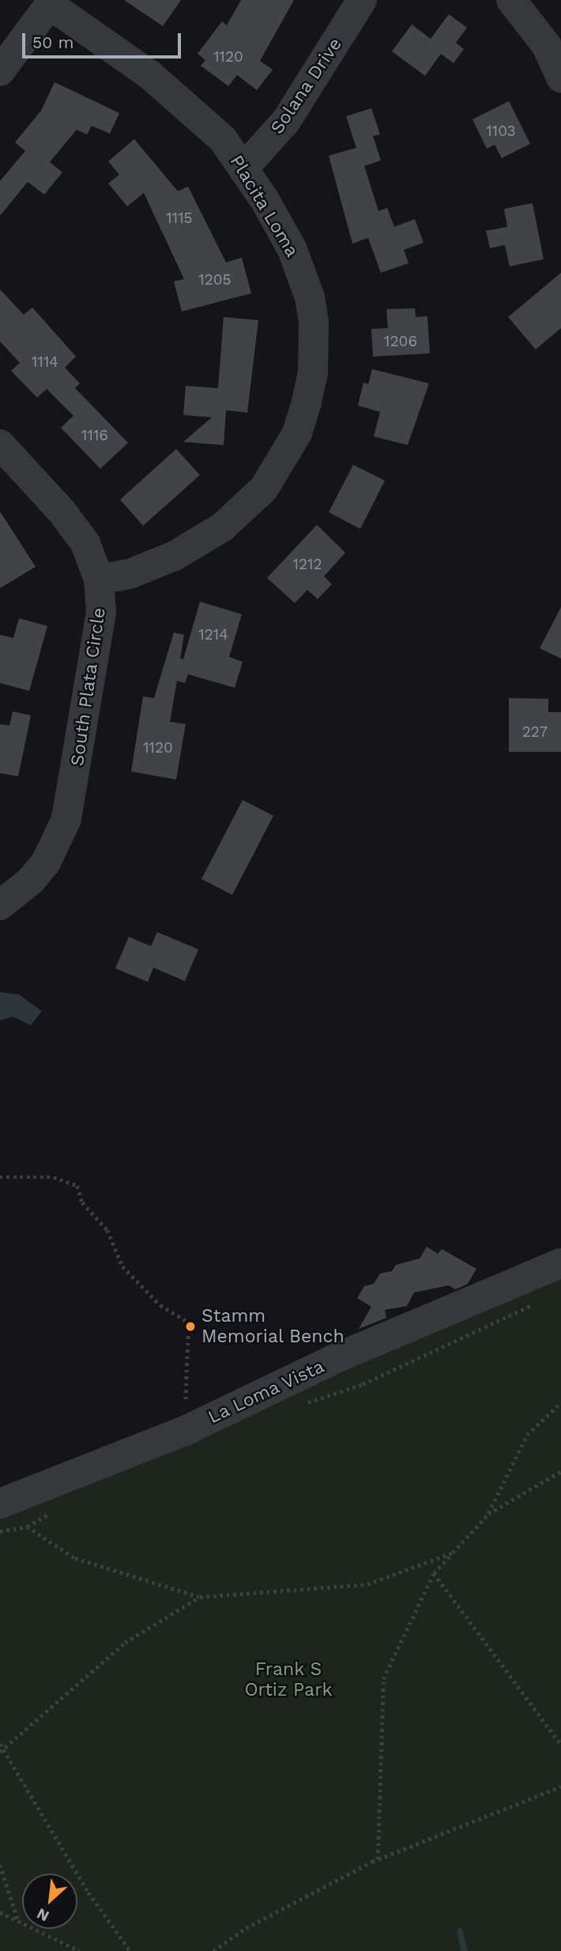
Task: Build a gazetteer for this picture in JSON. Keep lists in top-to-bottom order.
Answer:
{
  "streets": {
    "street": [
      "Solana Drive",
      "Placita Loma",
      "South Plata Circle",
      "La Loma Vista"
    ]
  },
  "crossings": [
    ["Solana Drive", "Placita Loma"],
    ["Placita Loma", "South Plata Circle"]
  ],
  "parks": ["Frank S Ortiz Park"],
  "places": ["Stamm Memorial Bench"],
  "house_numbers": [
    "1120",
    "1103",
    "1115",
    "1205",
    "1206",
    "1114",
    "1116",
    "1212",
    "1214",
    "227",
    "1120"
  ],
  "scale_bar": "50 m",
  "north": "bottom left"
}
